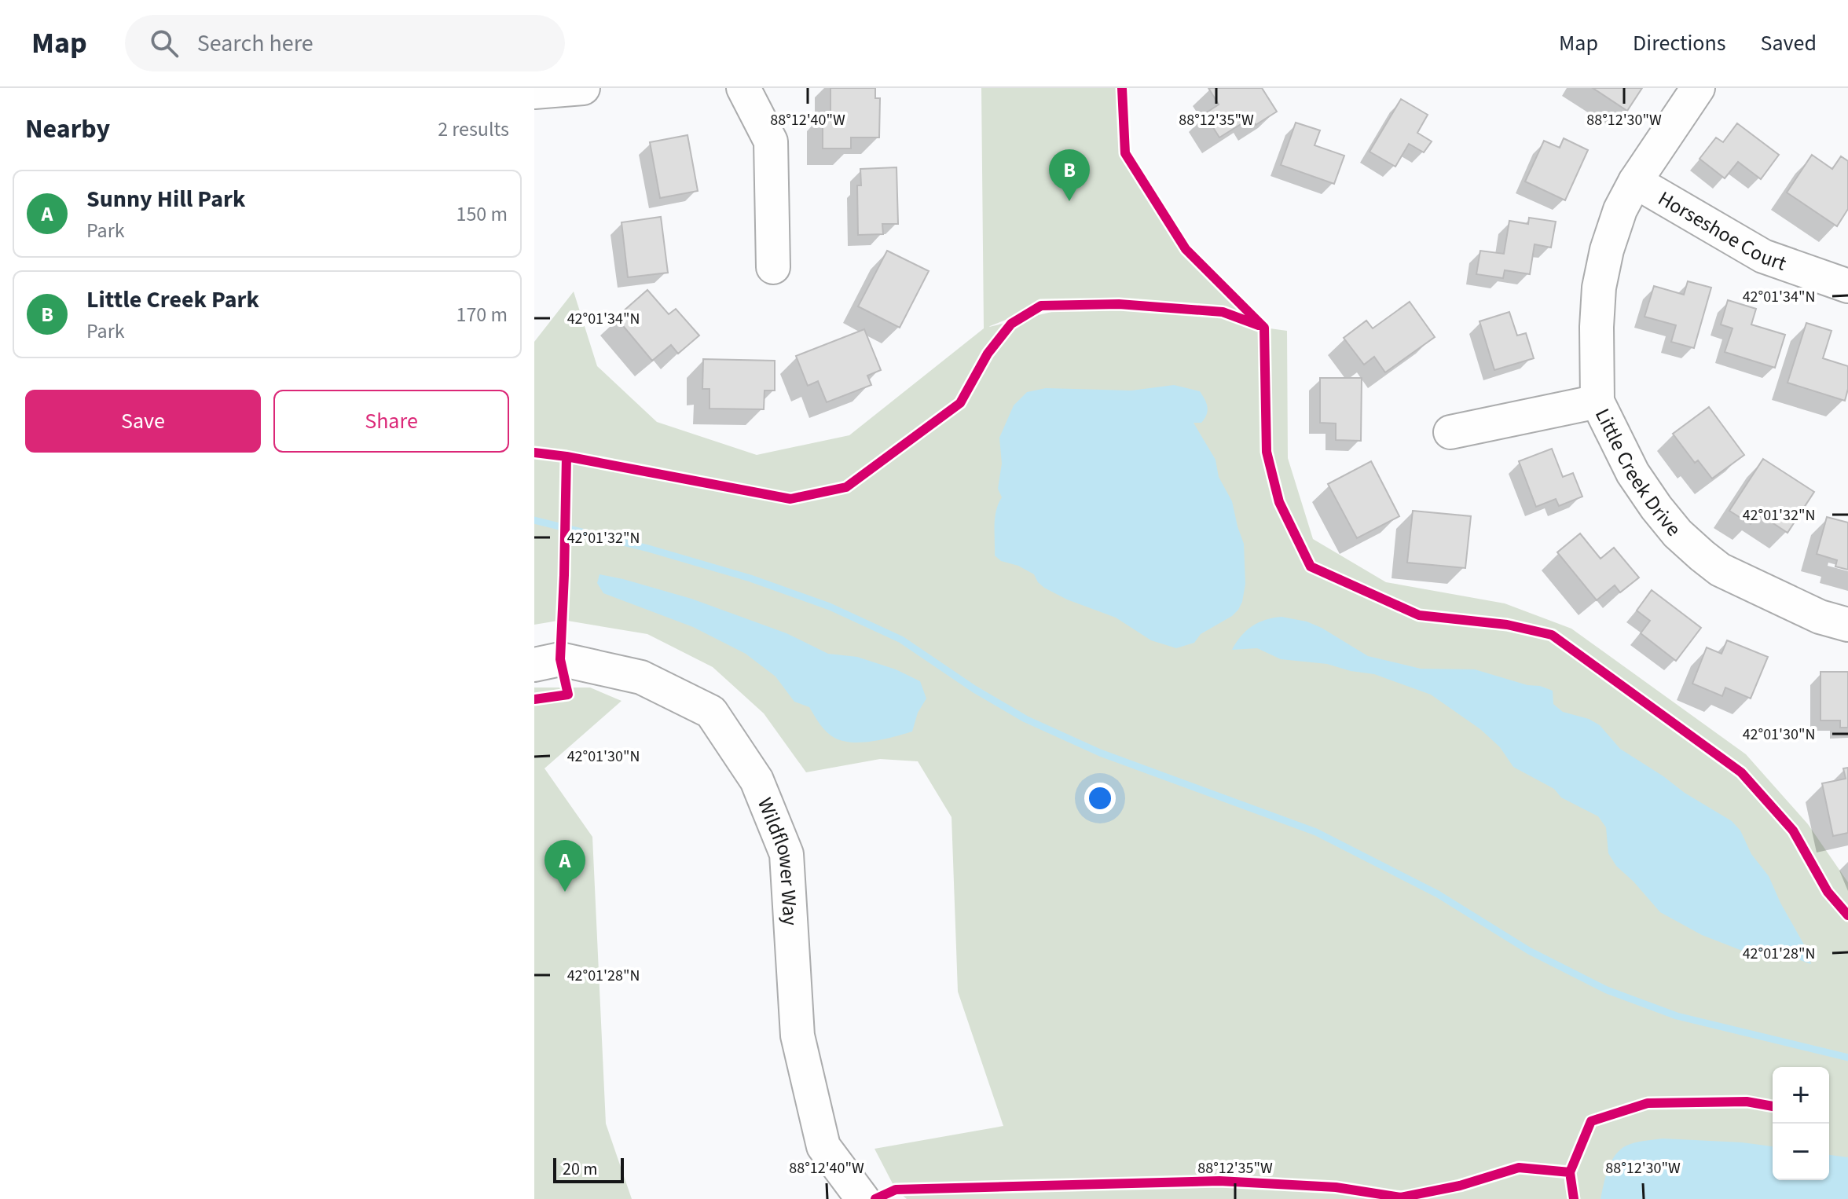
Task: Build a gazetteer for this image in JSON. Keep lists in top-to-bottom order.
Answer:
{
  "streets": {
    "street": ["Horseshoe Court", "Little Creek Drive", "Wildflower Way"]
  },
  "crossings": [
    ["Horseshoe Court", "Little Creek Drive"]
  ],
  "scale_bar": "20 m",
  "page": {
    "header": "Map",
    "search": "Search here",
    "nav": ["Map", "Directions", "Saved"],
    "heading": ["Nearby", "2 results"],
    "pins": ["B", "A"],
    "list": [
      {
        "mark": "A",
        "name": "Sunny Hill Park",
        "note": "Park",
        "value": "150 m"
      },
      {
        "mark": "B",
        "name": "Little Creek Park",
        "note": "Park",
        "value": "170 m"
      }
    ],
    "buttons": ["Save", "Share"],
    "map_buttons": ["+", "−"],
    "scale": "20 m"
  },
  "coordinates": [
    "88°12'40\"W",
    "88°12'35\"W",
    "88°12'30\"W",
    "42°01'34\"N",
    "42°01'32\"N",
    "42°01'30\"N",
    "42°01'28\"N"
  ]
}
